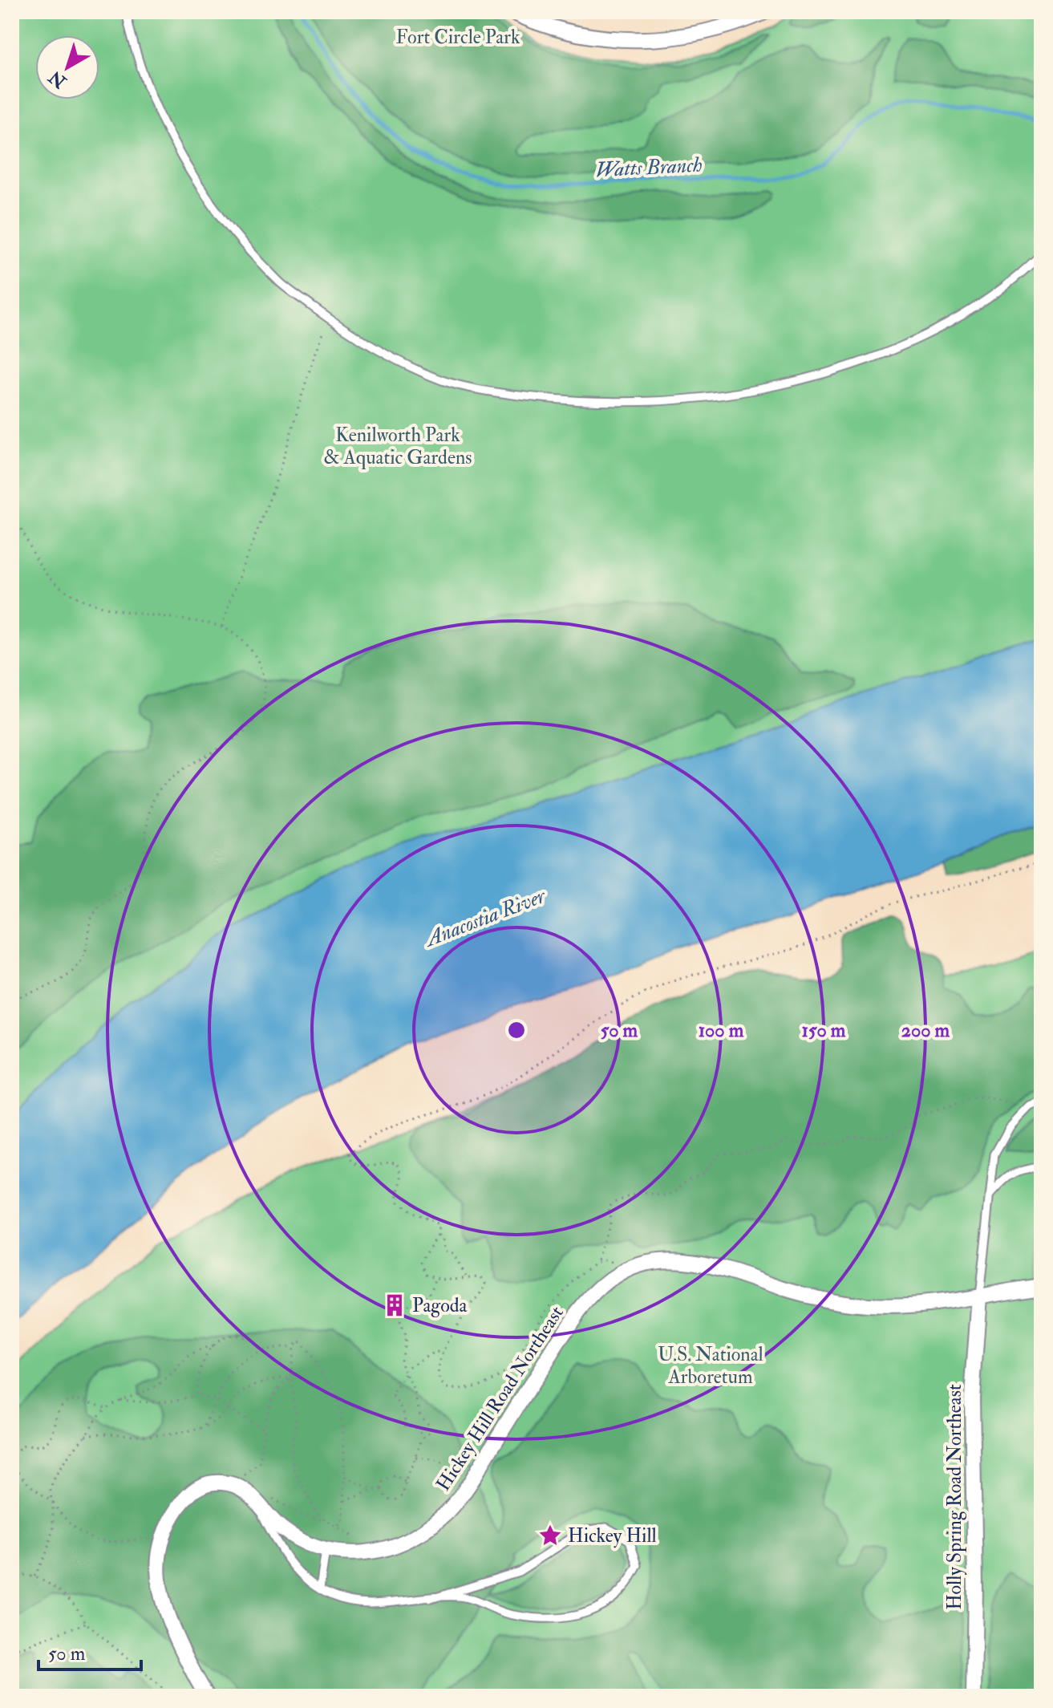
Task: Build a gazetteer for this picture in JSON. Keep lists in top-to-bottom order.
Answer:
{
  "streets": {
    "street": ["Hickey Hill Road Northeast", "Holly Spring Road Northeast"]
  },
  "crossings": [
    ["Hickey Hill Road Northeast", "Holly Spring Road Northeast"]
  ],
  "water": ["Watts Branch", "Anacostia River"],
  "parks": ["Fort Circle Park", "Kenilworth Park & Aquatic Gardens", "U.S. National Arboretum"],
  "places": {
    "building": ["Pagoda"],
    "place": ["Hickey Hill"]
  },
  "scale_bar": "50 m",
  "north": "bottom left",
  "rings": [
    "50 m",
    "100 m",
    "150 m",
    "200 m"
  ]
}
